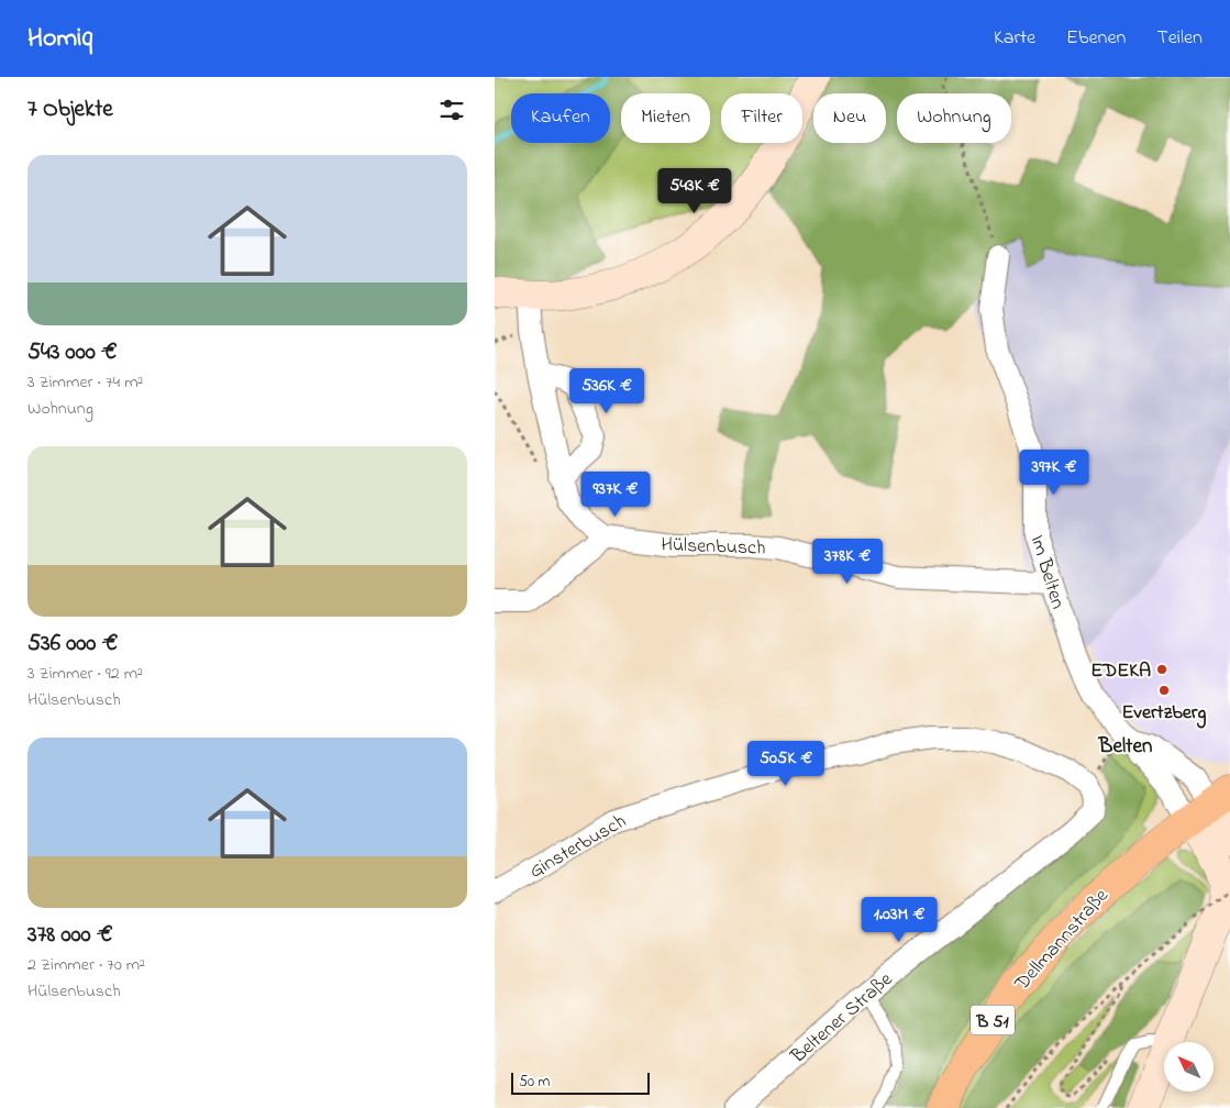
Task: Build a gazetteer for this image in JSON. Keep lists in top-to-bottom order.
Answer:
{
  "streets": {
    "main road": ["Dellmannstraße", "B 51"],
    "street": [
      "Hülsenbusch",
      "Im Belten",
      "Ginsterbusch",
      "Beltener Straße"
    ]
  },
  "crossings": [
    ["Hülsenbusch", "Im Belten"],
    ["Im Belten", "Dellmannstraße"],
    ["Ginsterbusch", "Beltener Straße"]
  ],
  "districts": ["Belten"],
  "places": ["EDEKA", "Evertzberg"],
  "scale_bar": "50 m",
  "north": "top left",
  "page": {
    "header": "Homiq",
    "nav": ["Karte", "Ebenen", "Teilen"],
    "heading": "7 Objekte",
    "chip": [
      "Kaufen",
      "Mieten",
      "Filter",
      "Neu",
      "Wohnung"
    ],
    "list": [
      {
        "name": "543 000 €",
        "note": "3 Zimmer · 74 m² · Wohnung"
      },
      {
        "name": "536 000 €",
        "note": "3 Zimmer · 92 m² · Hülsenbusch"
      },
      {
        "name": "378 000 €",
        "note": "2 Zimmer · 70 m² · Hülsenbusch"
      }
    ],
    "price": [
      "543K €",
      "536K €",
      "397K €",
      "937K €",
      "378K €",
      "505K €",
      "1.03M €"
    ],
    "scale": "50 m"
  }
}
